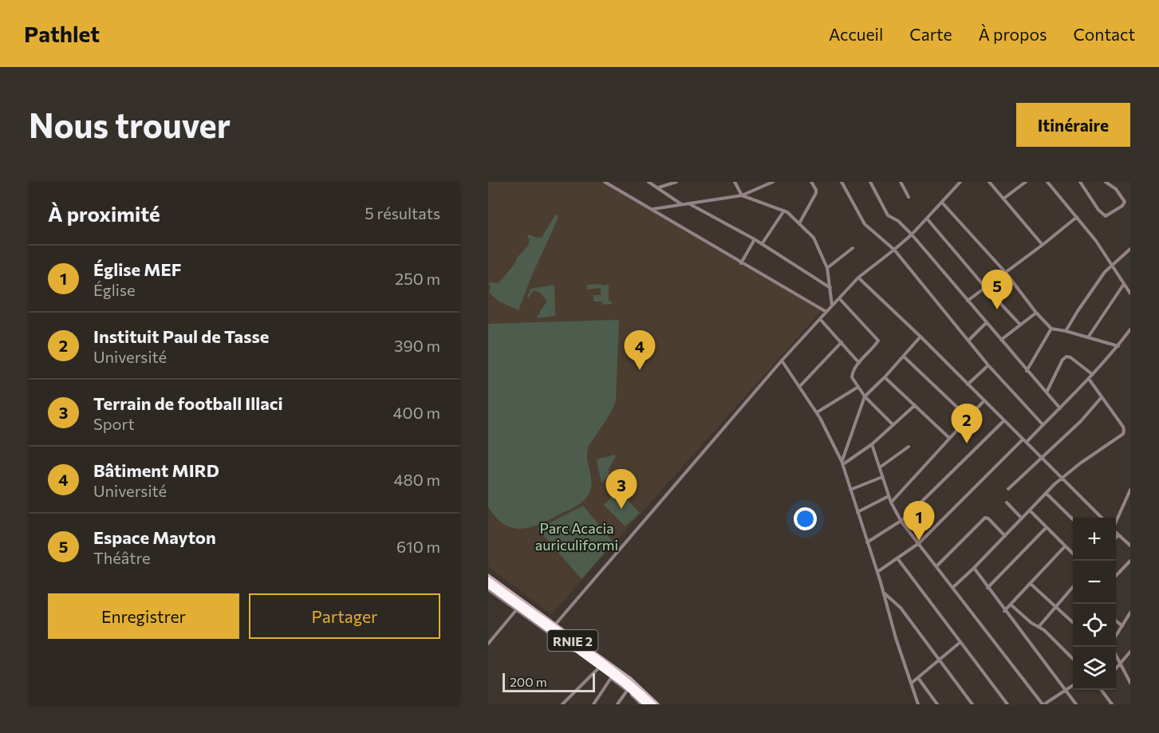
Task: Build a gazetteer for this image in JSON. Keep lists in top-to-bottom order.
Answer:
{
  "streets": {
    "highway": ["RNIE 2"]
  },
  "parks": ["Parc Acacia auriculiformi"],
  "scale_bar": "200 m",
  "page": {
    "header": "Pathlet",
    "nav": [
      "Accueil",
      "Carte",
      "À propos",
      "Contact"
    ],
    "buttons": [
      "Itinéraire",
      ["Enregistrer", "Partager"]
    ],
    "title": "Nous trouver",
    "heading": ["À proximité", "5 résultats"],
    "list": [
      {
        "mark": "1",
        "name": "Église MEF",
        "note": "Église",
        "value": "250 m"
      },
      {
        "mark": "2",
        "name": "Instituit Paul de Tasse",
        "note": "Université",
        "value": "390 m"
      },
      {
        "mark": "3",
        "name": "Terrain de football Illaci",
        "note": "Sport",
        "value": "400 m"
      },
      {
        "mark": "4",
        "name": "Bâtiment MIRD",
        "note": "Université",
        "value": "480 m"
      },
      {
        "mark": "5",
        "name": "Espace Mayton",
        "note": "Théâtre",
        "value": "610 m"
      }
    ],
    "pins": [
      "5",
      "4",
      "2",
      "3",
      "1"
    ],
    "map_buttons": ["+", "−"],
    "scale": "200 m"
  }
}
